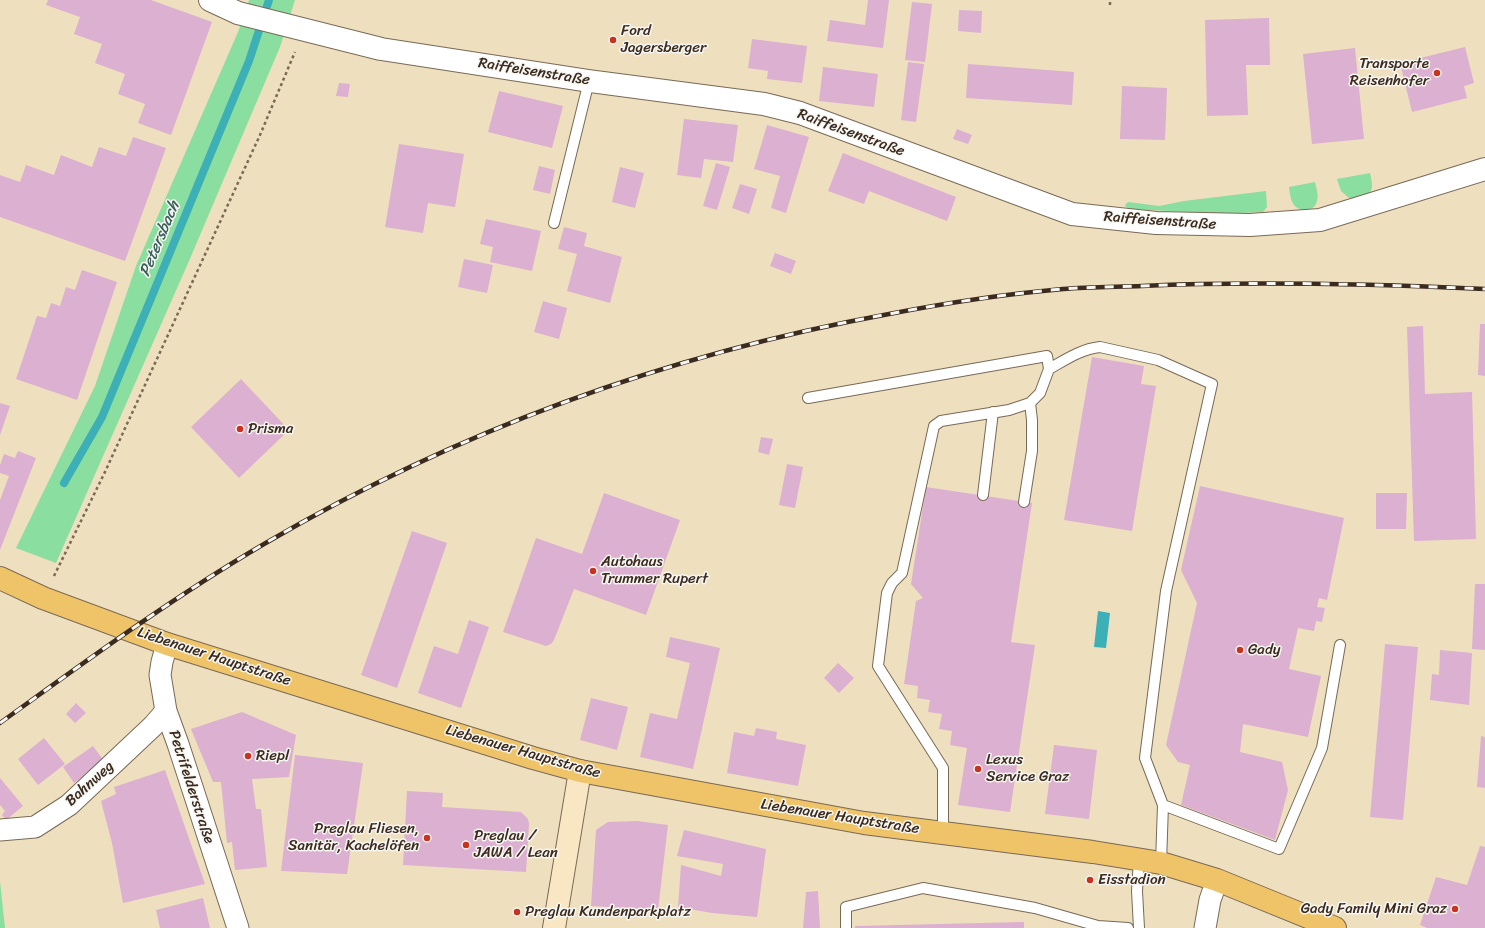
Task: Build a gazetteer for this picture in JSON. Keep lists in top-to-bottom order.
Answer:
{
  "streets": {
    "main road": ["Liebenauer Hauptstraße"],
    "street": ["Raiffeisenstraße", "Bahnweg", "Petrifelderstraße"]
  },
  "crossings": [
    ["Liebenauer Hauptstraße", "Petrifelderstraße"],
    ["Bahnweg", "Petrifelderstraße"]
  ],
  "water": ["Petersbach"],
  "places": [
    "Ford Jagersberger",
    "Transporte Reisenhofer",
    "Prisma",
    "Autohaus Trummer Rupert",
    "Gady",
    "Riepl",
    "Lexus Service Graz",
    "Preglau Fliesen, Sanitär, Kachelöfen",
    "Preglau / JAWA / Lean",
    "Eisstadion",
    "Gady Family Mini Graz",
    "Preglau Kundenparkplatz"
  ]
}
